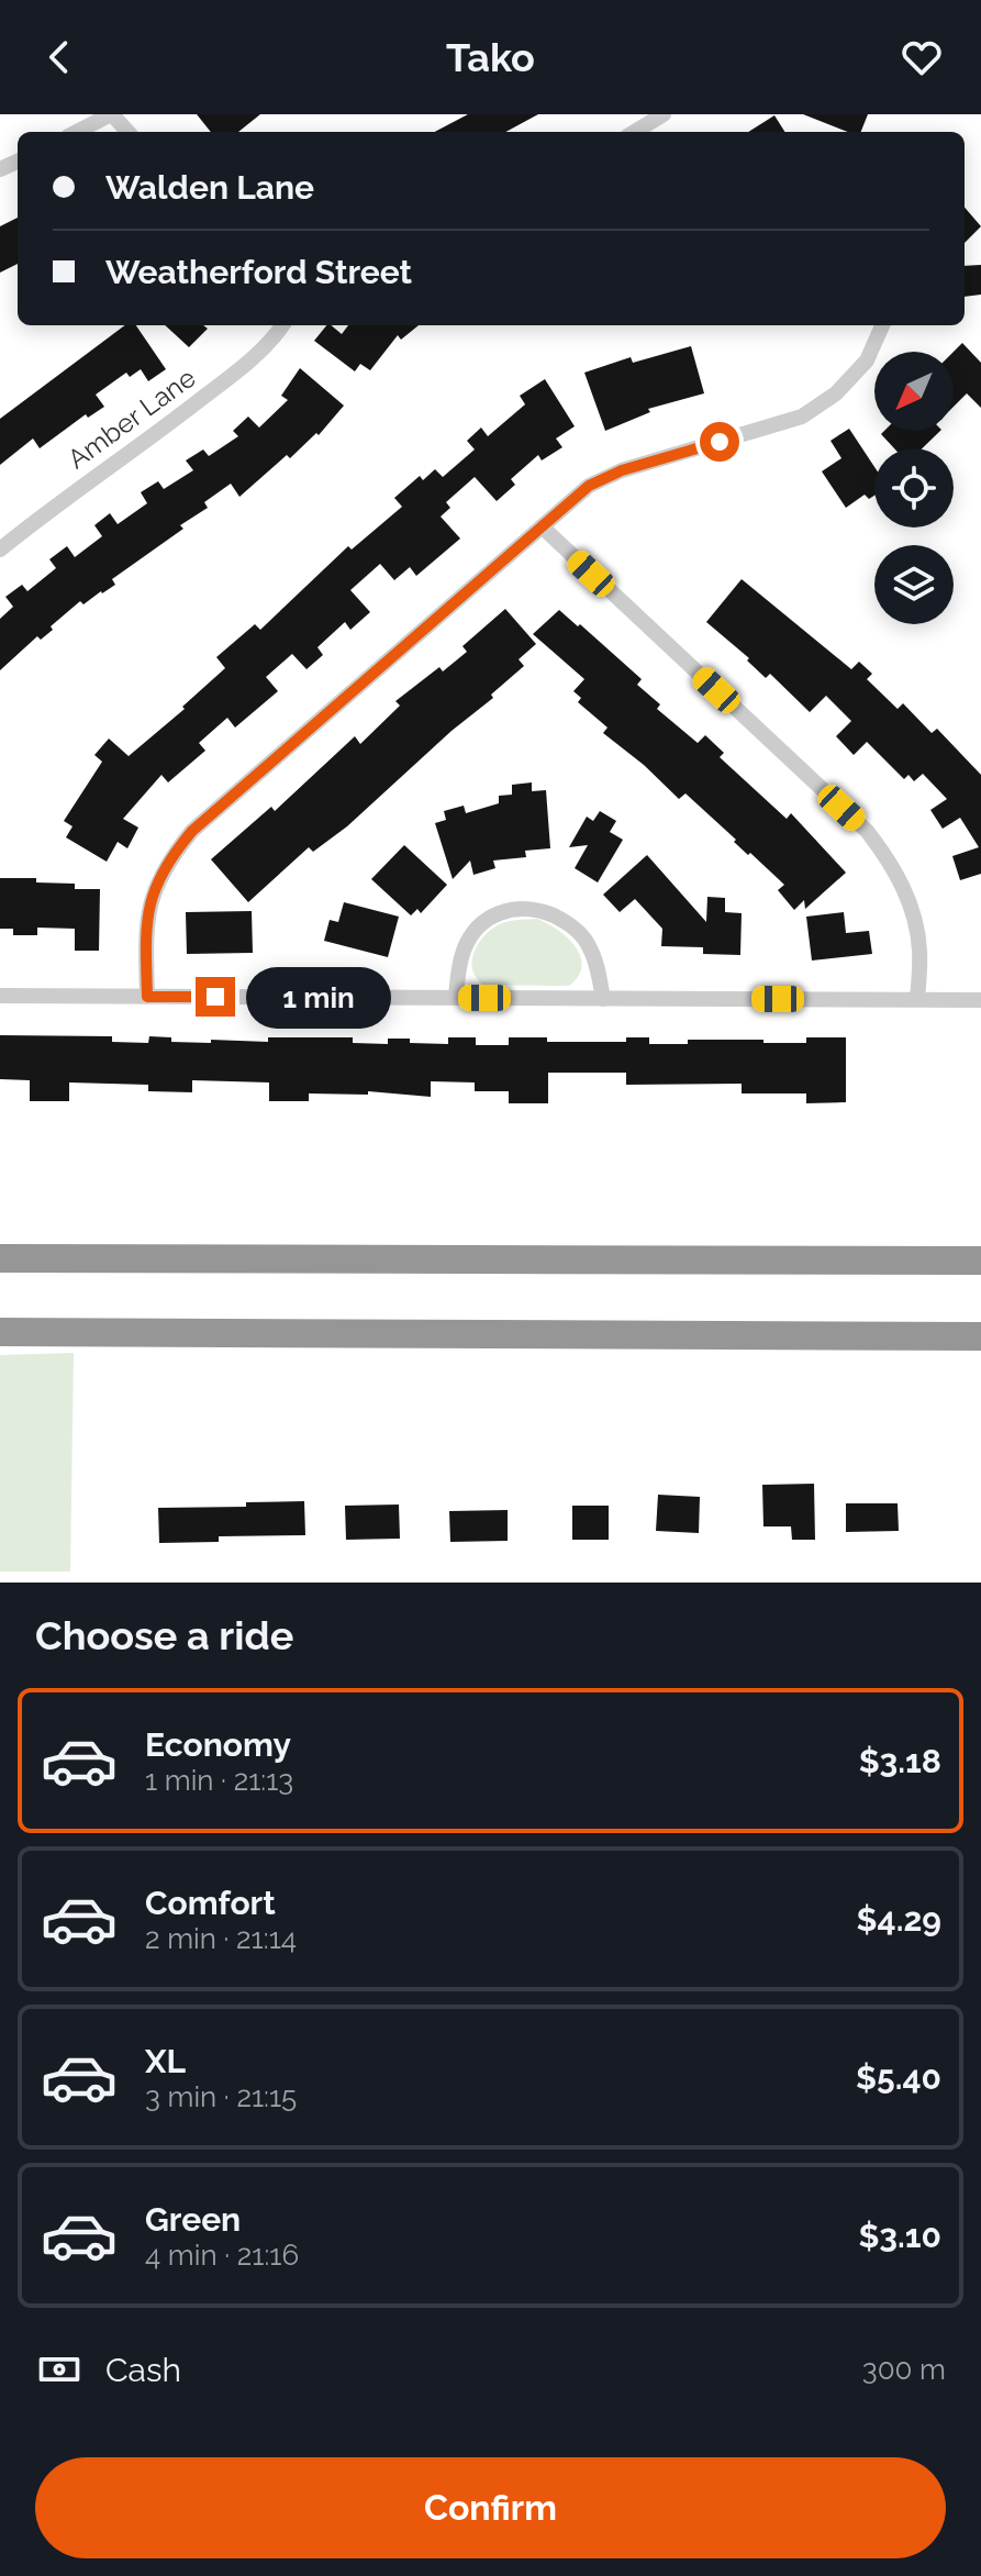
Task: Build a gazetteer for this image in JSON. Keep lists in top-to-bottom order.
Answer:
{
  "streets": {
    "street": ["Amber Lane"]
  },
  "north": "bottom left",
  "page": {
    "header": "Tako",
    "banner": ["Walden Lane", "Weatherford Street"],
    "bubble": "1 min",
    "heading": "Choose a ride",
    "list": [
      {
        "name": "Economy",
        "note": "1 min · 21:13",
        "value": "$3.18"
      },
      {
        "name": "Comfort",
        "note": "2 min · 21:14",
        "value": "$4.29"
      },
      {
        "name": "XL",
        "note": "3 min · 21:15",
        "value": "$5.40"
      },
      {
        "name": "Green",
        "note": "4 min · 21:16",
        "value": "$3.10"
      }
    ],
    "pay": ["Cash", "300 m"],
    "buttons": "Confirm"
  }
}
